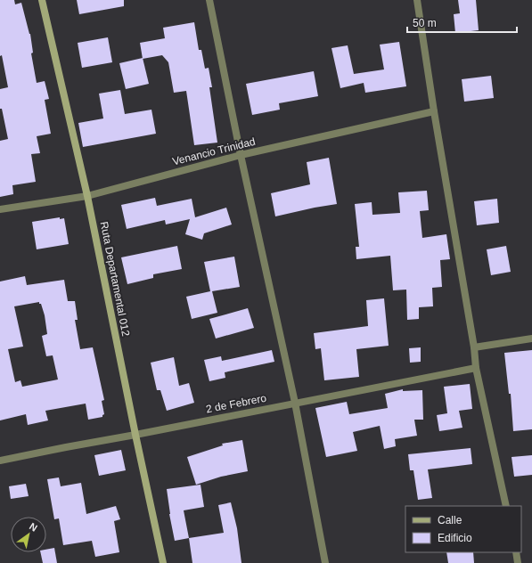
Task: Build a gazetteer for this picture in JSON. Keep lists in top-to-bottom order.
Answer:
{
  "streets": {
    "main road": ["Ruta Departamental 012"],
    "street": ["Venancio Trinidad", "2 de Febrero"]
  },
  "crossings": [
    ["Venancio Trinidad", "Ruta Departamental 012"],
    ["Ruta Departamental 012", "2 de Febrero"]
  ],
  "legend": ["Calle", "Edificio"],
  "scale_bar": "50 m",
  "north": "top right"
}
